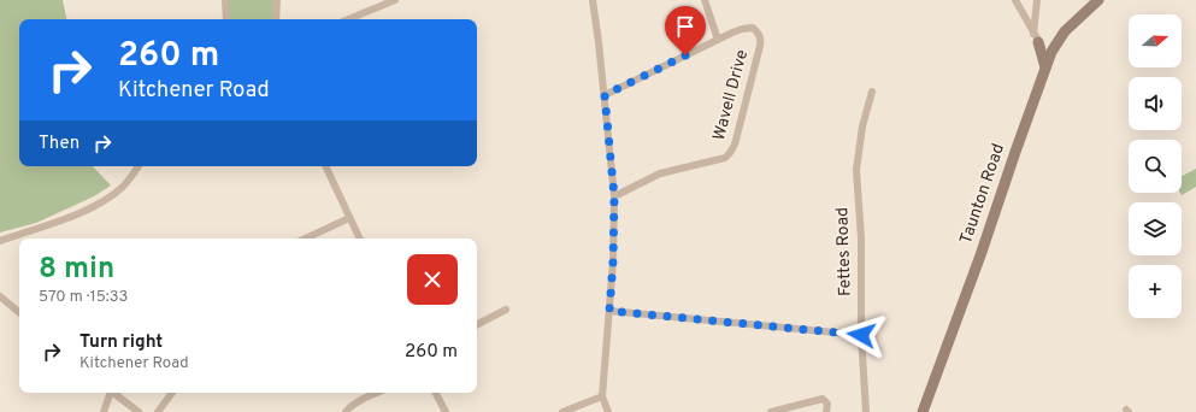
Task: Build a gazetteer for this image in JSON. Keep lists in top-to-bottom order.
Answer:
{
  "streets": {
    "street": ["Wavell Drive", "Taunton Road", "Fettes Road"]
  },
  "north": "right",
  "page": {
    "map_buttons": "+",
    "turn": ["260 m", "Kitchener Road"],
    "then": "Then",
    "heading": ["8 min", "570 m · 15:33"],
    "list": [
      {
        "name": "Turn right",
        "note": "Kitchener Road",
        "value": "260 m"
      }
    ]
  }
}
